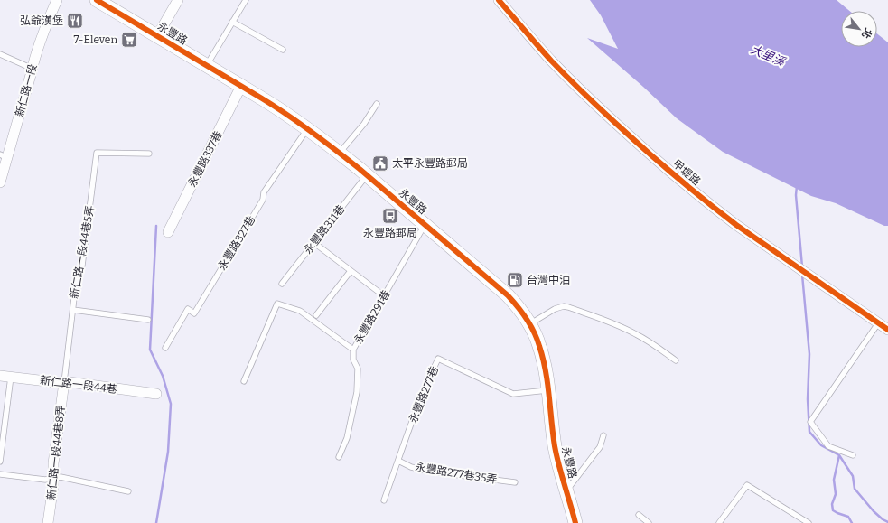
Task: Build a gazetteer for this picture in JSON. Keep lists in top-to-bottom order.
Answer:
{
  "streets": {
    "street": [
      "永豐路",
      "新仁路一段",
      "永豐路337巷",
      "甲堤路",
      "新仁路一段44巷",
      "新仁路一段44巷8弄"
    ],
    "lane": [
      "永豐路311巷",
      "永豐路327巷",
      "新仁路一段44巷5弄",
      "永豐路291巷",
      "永豐路277巷",
      "永豐路277巷35弄"
    ]
  },
  "crossings": [
    ["永豐路", "永豐路337巷"],
    ["永豐路", "永豐路311巷"],
    ["永豐路", "永豐路327巷"],
    ["永豐路", "永豐路291巷"],
    ["永豐路", "永豐路277巷"],
    ["新仁路一段44巷5弄", "新仁路一段44巷"],
    ["新仁路一段44巷5弄", "新仁路一段44巷8弄"],
    ["新仁路一段44巷", "新仁路一段44巷8弄"],
    ["永豐路277巷", "永豐路277巷35弄"]
  ],
  "water": ["大里溪"],
  "places": {
    "restaurant": ["弘爺漢堡"],
    "supermarket": ["7-Eleven"],
    "public building": ["太平永豐路郵局"],
    "bus stop": ["永豐路郵局"],
    "fuel station": ["台灣中油"]
  },
  "north": "bottom right"
}
